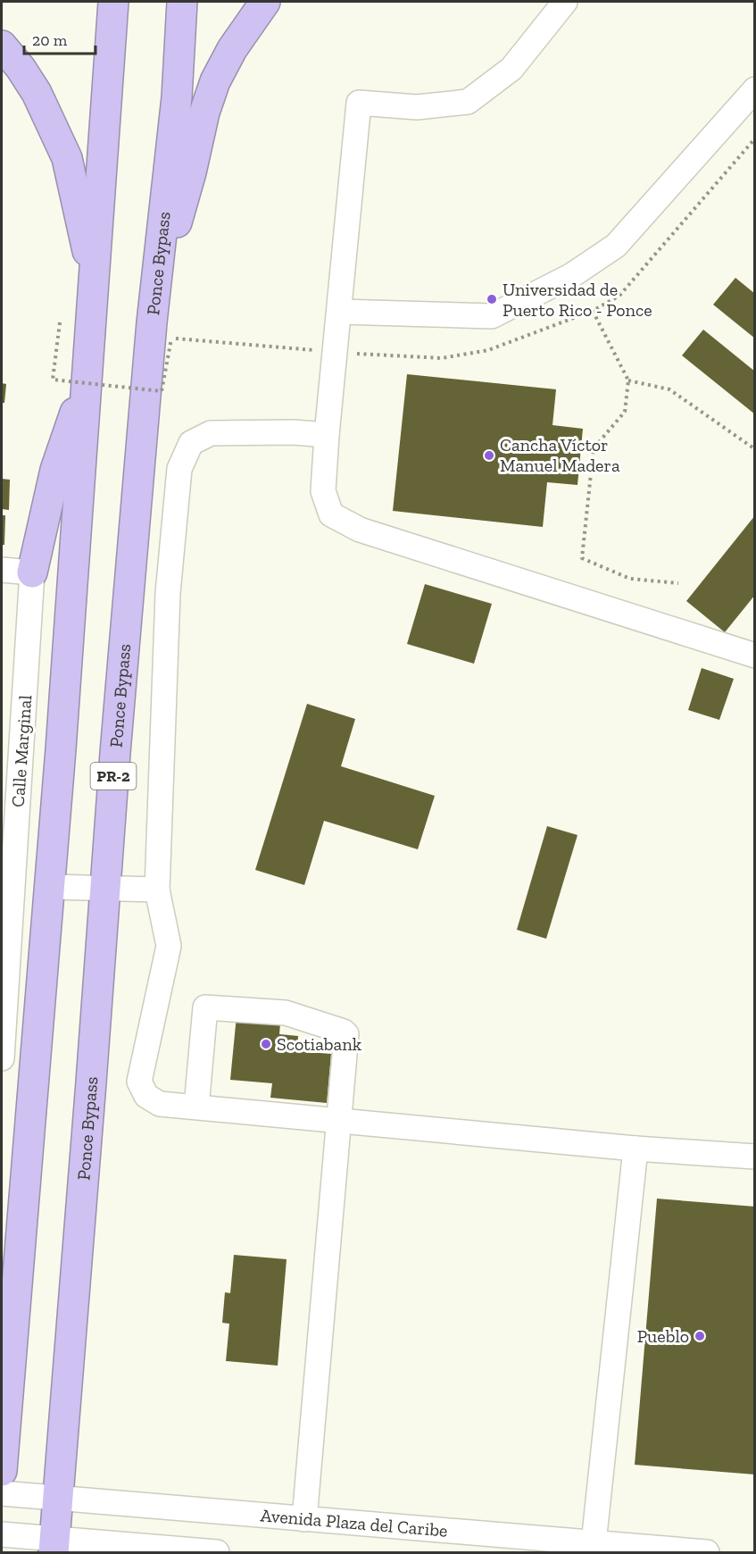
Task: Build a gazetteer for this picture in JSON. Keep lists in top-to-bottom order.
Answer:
{
  "streets": {
    "highway": ["Ponce Bypass", "PR-2"],
    "street": ["Calle Marginal", "Avenida Plaza del Caribe"]
  },
  "crossings": [
    ["Ponce Bypass", "Avenida Plaza del Caribe"]
  ],
  "places": [
    "Universidad de Puerto Rico - Ponce",
    "Cancha Víctor Manuel Madera",
    "Scotiabank",
    "Pueblo"
  ],
  "scale_bar": "20 m"
}
